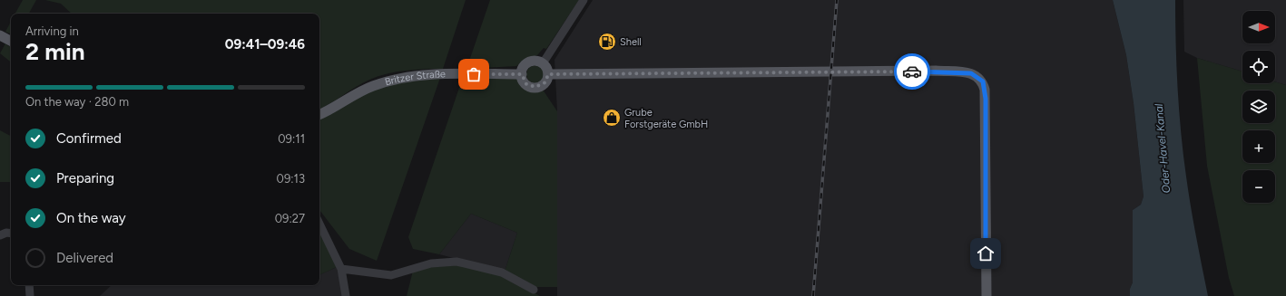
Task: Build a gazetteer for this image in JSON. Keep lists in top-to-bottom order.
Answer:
{
  "streets": {
    "main road": ["Britzer Straße"]
  },
  "water": ["Oder-Havel-Kanal"],
  "places": {
    "fuel station": ["Shell"],
    "shop": ["Grube Forstgeräte GmbH"]
  },
  "north": "right",
  "page": {
    "map_buttons": ["+", "−"],
    "heading": ["2 min", "Arriving in", "09:41–09:46"],
    "bar": "On the way · 280 m",
    "list": [
      ["Confirmed", "09:11"],
      ["Preparing", "09:13"],
      ["On the way", "09:27"],
      "Delivered"
    ]
  }
}
